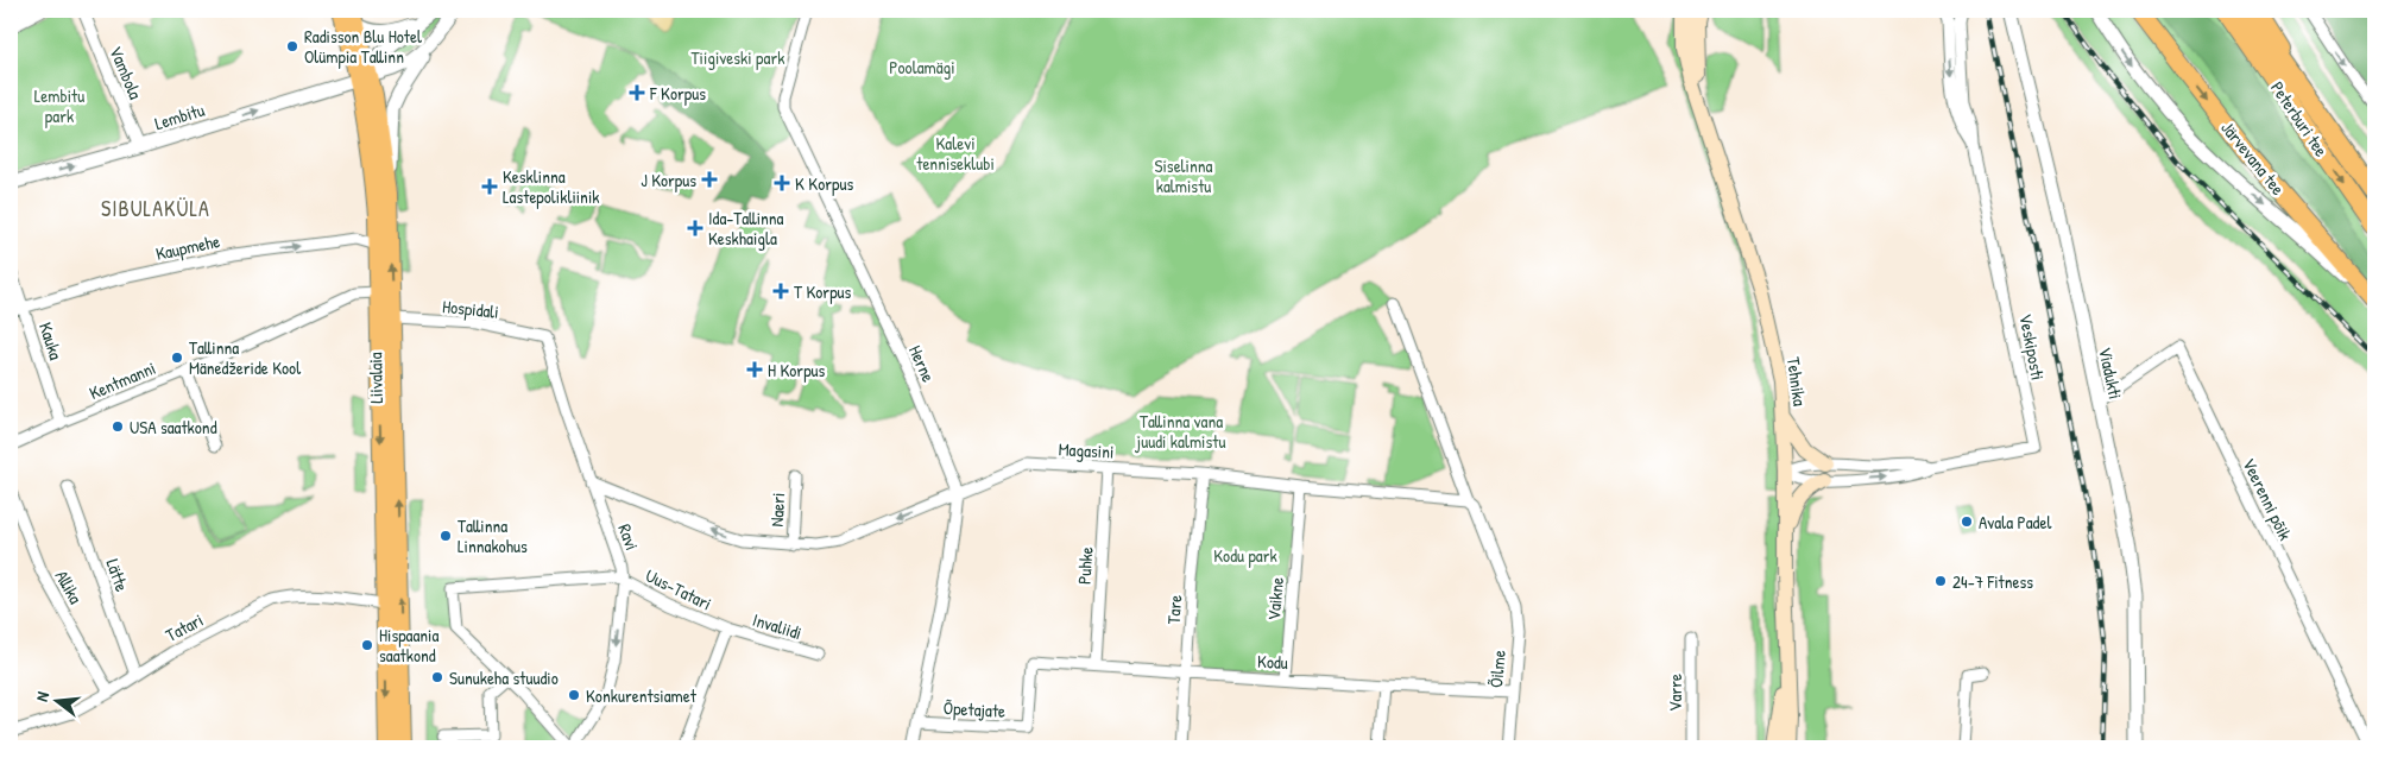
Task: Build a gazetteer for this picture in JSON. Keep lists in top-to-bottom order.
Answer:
{
  "streets": {
    "highway": ["Peterburi tee"],
    "main road": ["Järvevana tee", "Liivalaia", "Tehnika"],
    "street": [
      "Vambola",
      "Lembitu",
      "Kaupmehe",
      "Hospidali",
      "Kauka",
      "Veskiposti",
      "Herne",
      "Viadukti",
      "Kentmanni",
      "Magasini",
      "Veerenni põik",
      "Naeri",
      "Ravi",
      "Puhke",
      "Lätte",
      "Allika",
      "Uus-Tatari",
      "Vaikne",
      "Tare",
      "Invaliidi",
      "Tatari",
      "Kodu",
      "Õilme",
      "Varre",
      "Õpetajate"
    ]
  },
  "crossings": [
    ["Vambola", "Lembitu"],
    ["Lembitu", "Liivalaia"],
    ["Kaupmehe", "Kauka"],
    ["Kaupmehe", "Liivalaia"],
    ["Hospidali", "Liivalaia"],
    ["Hospidali", "Ravi"],
    ["Kauka", "Kentmanni"],
    ["Veskiposti", "Tehnika"],
    ["Herne", "Magasini"],
    ["Herne", "Õpetajate"],
    ["Viadukti", "Veerenni põik"],
    ["Liivalaia", "Kentmanni"],
    ["Liivalaia", "Tatari"],
    ["Magasini", "Naeri"],
    ["Magasini", "Ravi"],
    ["Magasini", "Puhke"],
    ["Magasini", "Vaikne"],
    ["Magasini", "Tare"],
    ["Magasini", "Õilme"],
    ["Ravi", "Uus-Tatari"],
    ["Puhke", "Kodu"],
    ["Lätte", "Tatari"],
    ["Allika", "Tatari"],
    ["Uus-Tatari", "Invaliidi"],
    ["Vaikne", "Kodu"],
    ["Tare", "Kodu"],
    ["Kodu", "Õilme"],
    ["Kodu", "Õpetajate"]
  ],
  "one_way": [
    "Lembitu",
    "Kaupmehe",
    "Magasini",
    "Ravi"
  ],
  "districts": ["SIBULAKÜLA"],
  "parks": [
    "Tiigiveski park",
    "Poolamägi",
    "Lembitu park",
    "Kalevi tenniseklubi",
    "Siselinna kalmistu",
    "Tallinna vana juudi kalmistu",
    "Kodu park"
  ],
  "places": {
    "other": [
      "Radisson Blu Hotel Olümpia Tallinn",
      "Tallinna Mänedžeride Kool",
      "USA saatkond",
      "Avala Padel",
      "Tallinna Linnakohus",
      "24-7 Fitness",
      "Hispaania saatkond",
      "Sunukeha stuudio",
      "Konkurentsiamet"
    ],
    "health": [
      "F Korpus",
      "J Korpus",
      "K Korpus",
      "Kesklinna Lastepolikliinik",
      "Ida-Tallinna Keskhaigla",
      "T Korpus",
      "H Korpus"
    ]
  },
  "north": "left"
}
